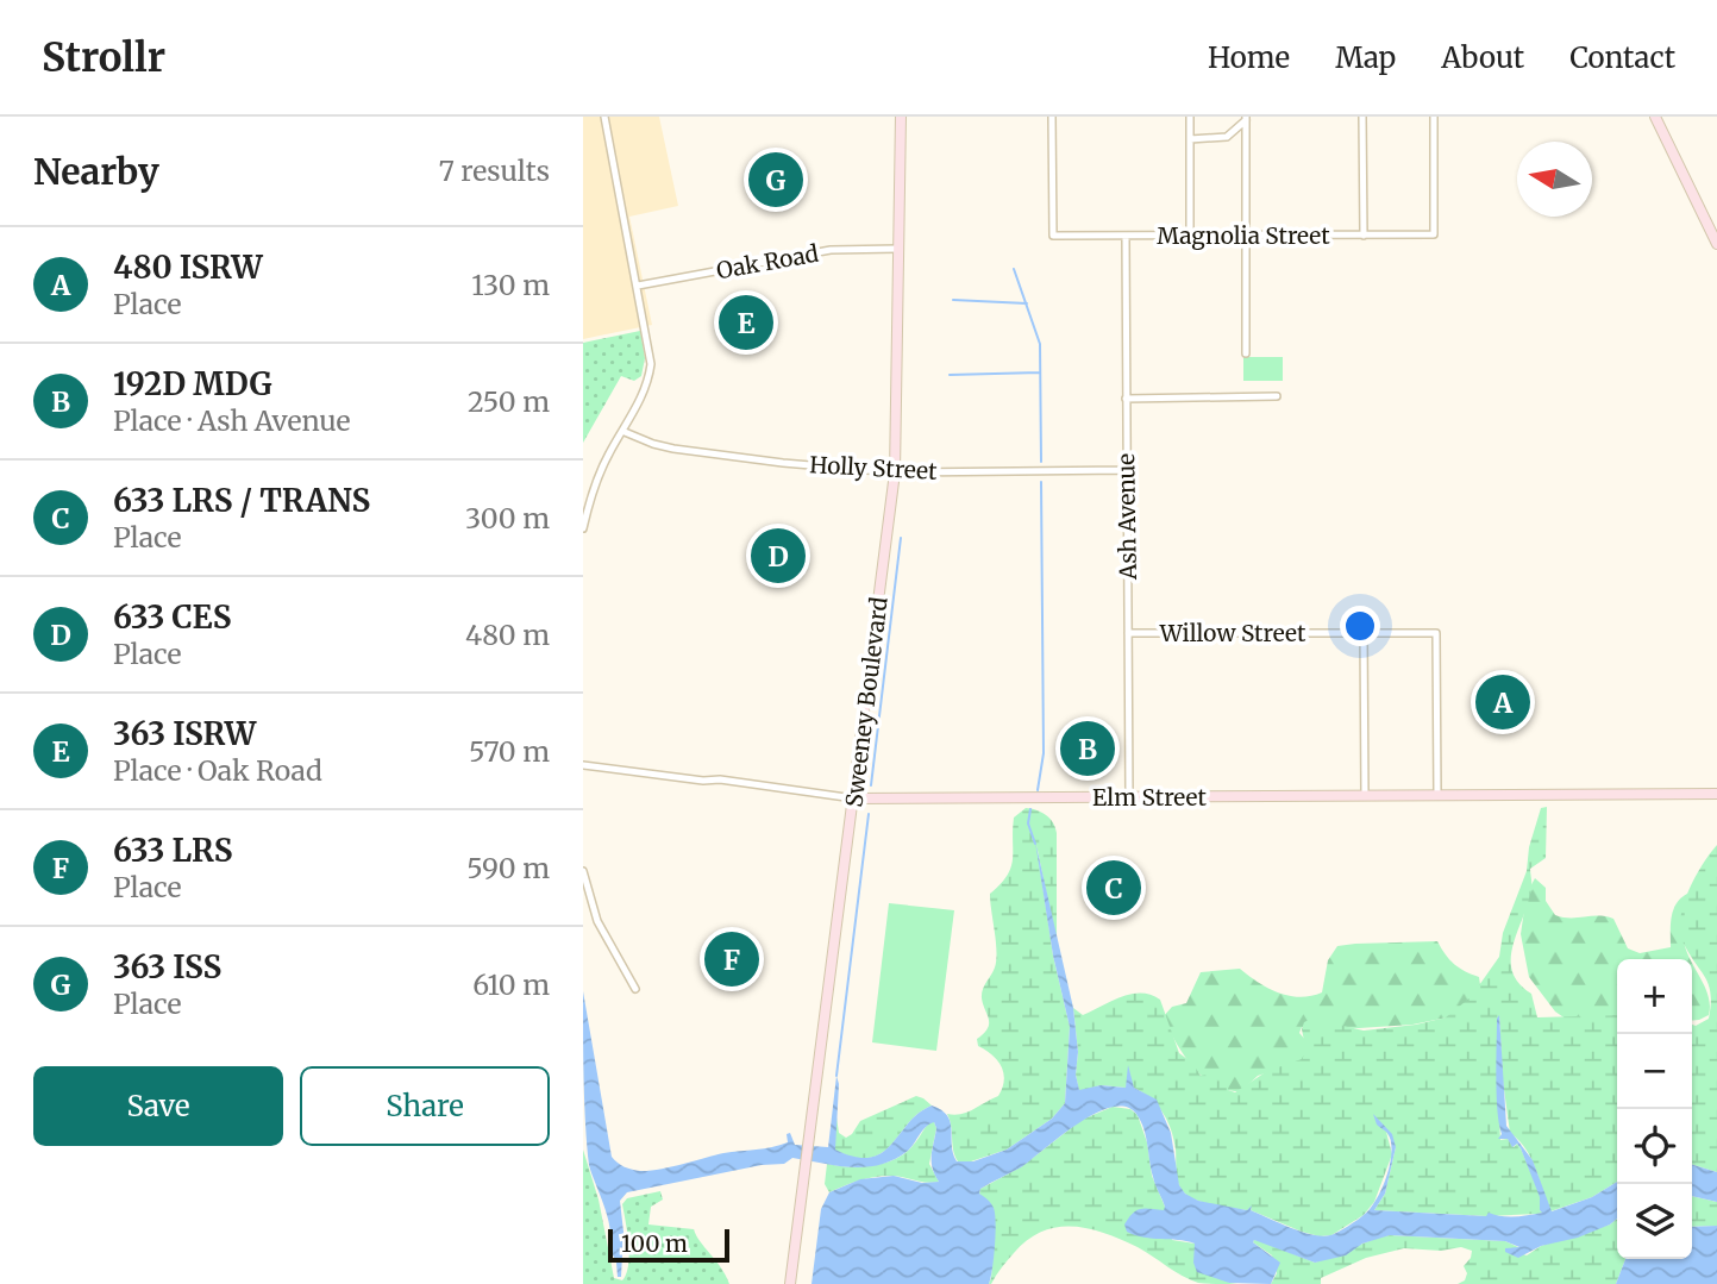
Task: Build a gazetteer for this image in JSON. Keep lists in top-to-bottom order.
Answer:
{
  "streets": {
    "main road": ["Sweeney Boulevard", "Elm Street"],
    "street": [
      "Magnolia Street",
      "Oak Road",
      "Holly Street",
      "Ash Avenue",
      "Willow Street"
    ]
  },
  "crossings": [
    ["Magnolia Street", "Ash Avenue"],
    ["Oak Road", "Sweeney Boulevard"],
    ["Holly Street", "Ash Avenue"],
    ["Holly Street", "Sweeney Boulevard"],
    ["Ash Avenue", "Willow Street"],
    ["Ash Avenue", "Elm Street"],
    ["Willow Street", "Elm Street"],
    ["Sweeney Boulevard", "Elm Street"]
  ],
  "scale_bar": "100 m",
  "north": "left",
  "page": {
    "header": "Strollr",
    "nav": [
      "Home",
      "Map",
      "About",
      "Contact"
    ],
    "heading": ["Nearby", "7 results"],
    "pins": [
      "G",
      "E",
      "D",
      "A",
      "B",
      "C",
      "F"
    ],
    "list": [
      {
        "mark": "A",
        "name": "480 ISRW",
        "note": "Place",
        "value": "130 m"
      },
      {
        "mark": "B",
        "name": "192D MDG",
        "note": "Place · Ash Avenue",
        "value": "250 m"
      },
      {
        "mark": "C",
        "name": "633 LRS / TRANS",
        "note": "Place",
        "value": "300 m"
      },
      {
        "mark": "D",
        "name": "633 CES",
        "note": "Place",
        "value": "480 m"
      },
      {
        "mark": "E",
        "name": "363 ISRW",
        "note": "Place · Oak Road",
        "value": "570 m"
      },
      {
        "mark": "F",
        "name": "633 LRS",
        "note": "Place",
        "value": "590 m"
      },
      {
        "mark": "G",
        "name": "363 ISS",
        "note": "Place",
        "value": "610 m"
      }
    ],
    "map_buttons": ["+", "−"],
    "buttons": ["Save", "Share"],
    "scale": "100 m"
  }
}
